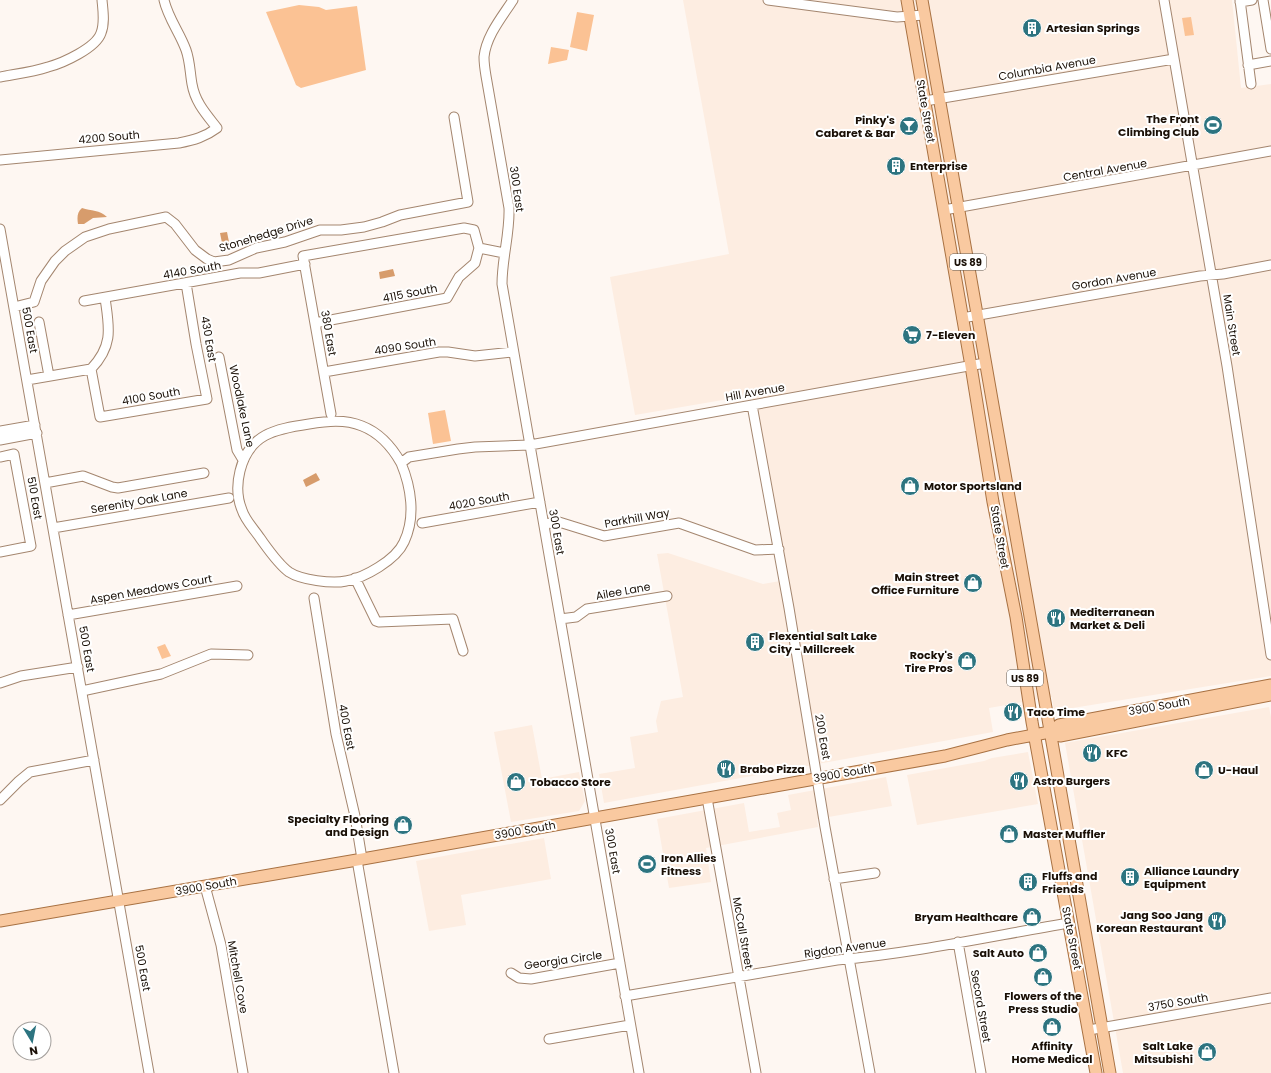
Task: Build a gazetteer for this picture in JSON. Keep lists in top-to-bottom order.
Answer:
{
  "streets": {
    "main road": ["State Street", "US 89", "3900 South"],
    "street": [
      "Columbia Avenue",
      "4200 South",
      "Central Avenue",
      "300 East",
      "Stonehedge Drive",
      "4140 South",
      "Gordon Avenue",
      "4115 South",
      "Main Street",
      "500 East",
      "380 East",
      "430 East",
      "4090 South",
      "Hill Avenue",
      "4100 South",
      "Woodlake Lane",
      "510 East",
      "Serenity Oak Lane",
      "4020 South",
      "Parkhill Way",
      "Aspen Meadows Court",
      "Ailee Lane",
      "400 East",
      "200 East",
      "McCall Street",
      "Rigdon Avenue",
      "Georgia Circle",
      "Mitchell Cove",
      "3750 South",
      "Secord Street"
    ]
  },
  "crossings": [
    ["Columbia Avenue", "State Street"],
    ["Columbia Avenue", "Main Street"],
    ["State Street", "Central Avenue"],
    ["State Street", "Gordon Avenue"],
    ["State Street", "Hill Avenue"],
    ["State Street", "3900 South"],
    ["State Street", "Rigdon Avenue"],
    ["State Street", "3750 South"],
    ["Central Avenue", "Main Street"],
    ["300 East", "4090 South"],
    ["300 East", "Hill Avenue"],
    ["300 East", "4020 South"],
    ["300 East", "Parkhill Way"],
    ["300 East", "Ailee Lane"],
    ["300 East", "3900 South"],
    ["300 East", "Rigdon Avenue"],
    ["300 East", "Georgia Circle"],
    ["Stonehedge Drive", "500 East"],
    ["4140 South", "4115 South"],
    ["4140 South", "380 East"],
    ["4140 South", "430 East"],
    ["Gordon Avenue", "Main Street"],
    ["4115 South", "380 East"],
    ["500 East", "Serenity Oak Lane"],
    ["500 East", "Aspen Meadows Court"],
    ["500 East", "3900 South"],
    ["380 East", "4090 South"],
    ["430 East", "4100 South"],
    ["Hill Avenue", "200 East"],
    ["Parkhill Way", "200 East"],
    ["3900 South", "400 East"],
    ["3900 South", "200 East"],
    ["3900 South", "McCall Street"],
    ["3900 South", "Mitchell Cove"],
    ["200 East", "Rigdon Avenue"],
    ["McCall Street", "Rigdon Avenue"],
    ["Rigdon Avenue", "Secord Street"]
  ],
  "places": {
    "building": [
      "Artesian Springs",
      "Enterprise",
      "Flexential Salt Lake City - Millcreek",
      "Alliance Laundry Equipment",
      "Fluffs and Friends"
    ],
    "sports": ["The Front Climbing Club", "Iron Allies Fitness"],
    "bar": ["Pinky's Cabaret & Bar"],
    "supermarket": ["7-Eleven"],
    "shop": [
      "Motor Sportsland",
      "Main Street Office Furniture",
      "Rocky's Tire Pros",
      "U-Haul",
      "Tobacco Store",
      "Specialty Flooring and Design",
      "Master Muffler",
      "Bryam Healthcare",
      "Salt Auto",
      "Flowers of the Press Studio",
      "Affinity Home Medical",
      "Salt Lake Mitsubishi"
    ],
    "restaurant": [
      "Mediterranean Market & Deli",
      "Taco Time",
      "KFC",
      "Brabo Pizza",
      "Astro Burgers",
      "Jang Soo Jang Korean Restaurant"
    ]
  },
  "north": "bottom"
}
